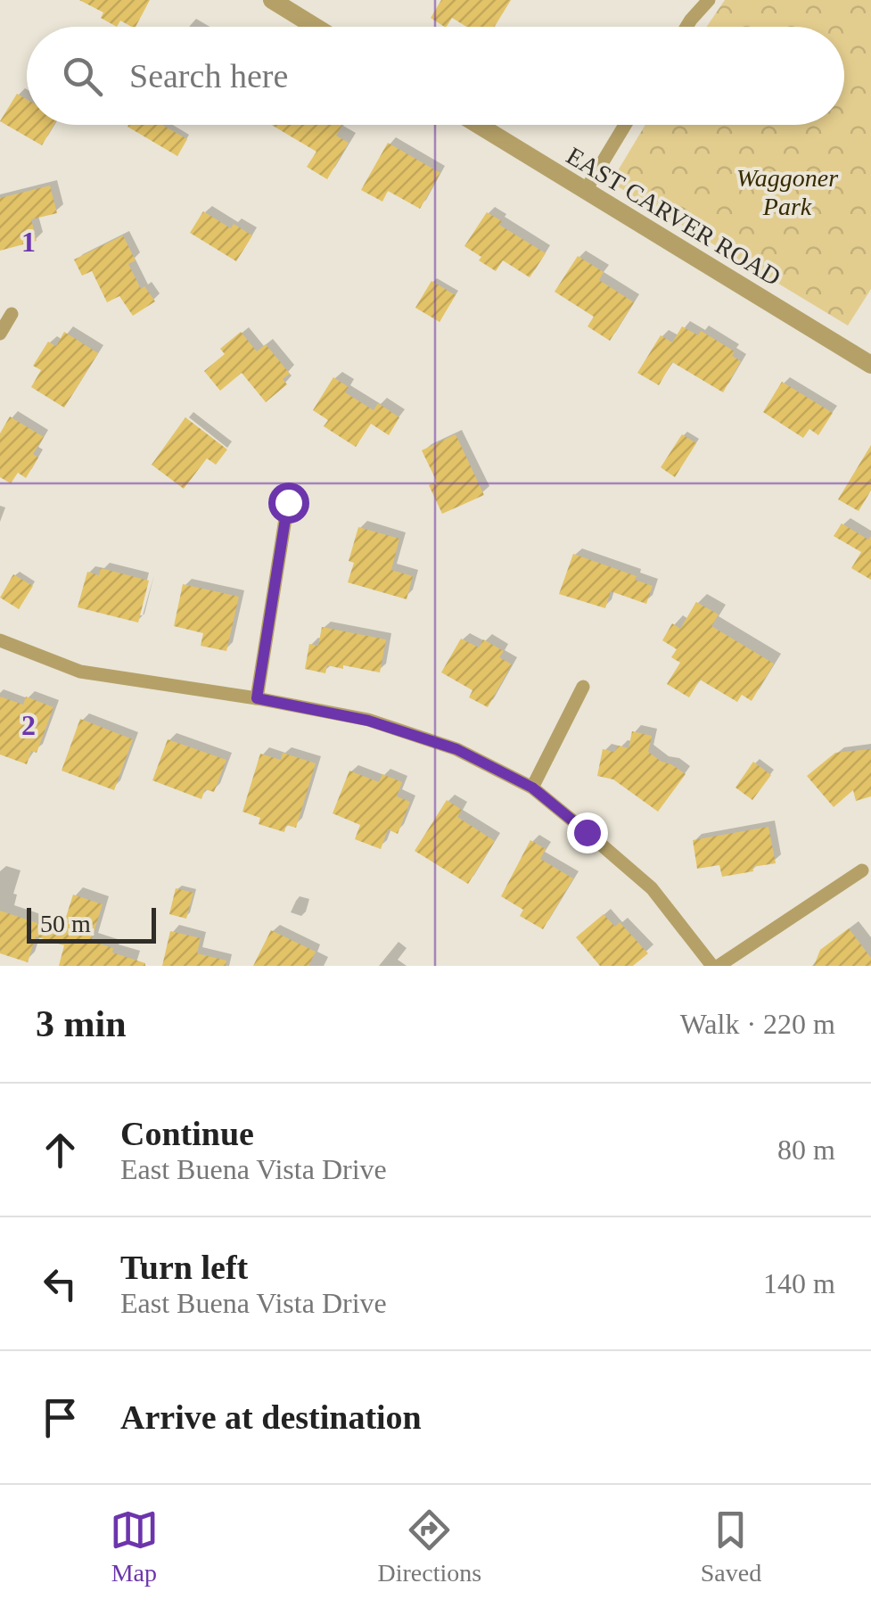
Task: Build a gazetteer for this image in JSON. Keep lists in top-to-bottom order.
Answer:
{
  "streets": {
    "street": ["EAST CARVER ROAD"]
  },
  "parks": ["Waggoner Park"],
  "scale_bar": "50 m",
  "page": {
    "search": "Search here",
    "scale": "50 m",
    "heading": ["3 min", "Walk · 220 m"],
    "list": [
      ["Continue", "East Buena Vista Drive", "80 m"],
      ["Turn left", "East Buena Vista Drive", "140 m"],
      "Arrive at destination"
    ],
    "nav": ["Map", "Directions", "Saved"]
  },
  "grid": {
    "rows": ["1", "2"]
  }
}
